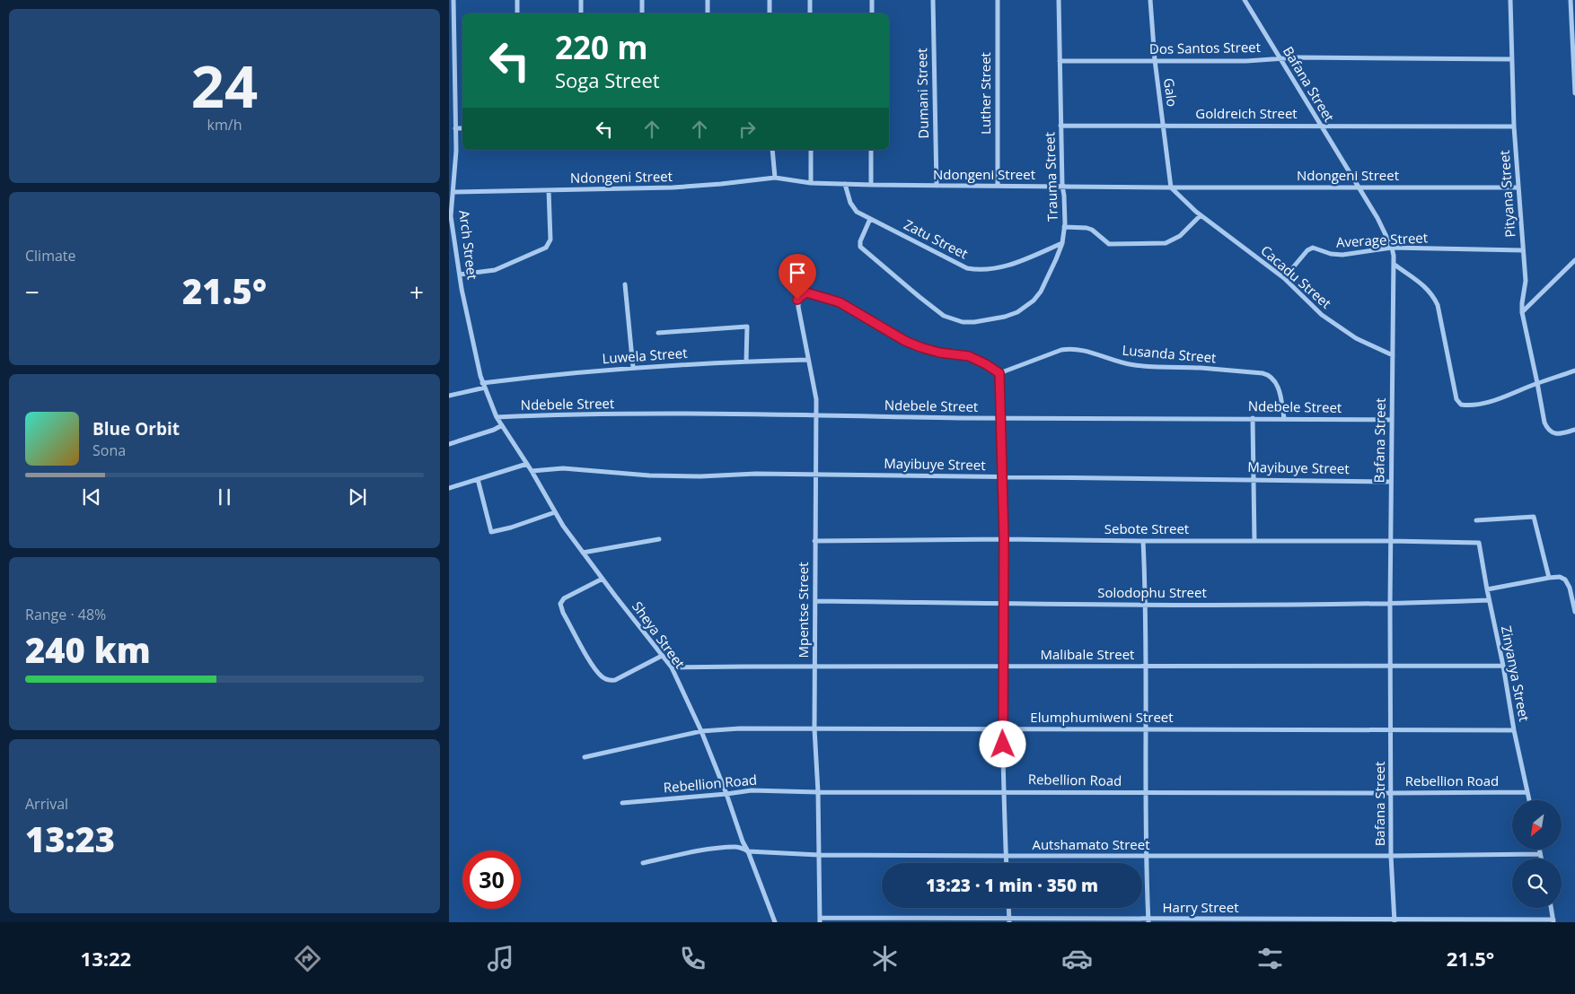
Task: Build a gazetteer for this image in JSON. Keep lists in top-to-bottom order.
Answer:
{
  "streets": {
    "street": [
      "Dos Santos Street",
      "Bafana Street",
      "Galo",
      "Dumani Street",
      "Luther Street",
      "Goldreich Street",
      "Ndongeni Street",
      "Trauma Street",
      "Pityana Street",
      "Zatu Street",
      "Average Street",
      "Arch Street",
      "Cacadu Street",
      "Lusanda Street",
      "Luwela Street",
      "Ndebele Street",
      "Mayibuye Street",
      "Sebote Street",
      "Solodophu Street",
      "Mpentse Street",
      "Sheya Street",
      "Malibale Street",
      "Zinyanya Street",
      "Elumphumiweni Street",
      "Rebellion Road",
      "Autshamato Street",
      "Harry Street"
    ]
  },
  "crossings": [
    ["Dos Santos Street", "Bafana Street"],
    ["Dos Santos Street", "Galo"],
    ["Dos Santos Street", "Trauma Street"],
    ["Dos Santos Street", "Pityana Street"],
    ["Bafana Street", "Goldreich Street"],
    ["Bafana Street", "Ndongeni Street"],
    ["Bafana Street", "Average Street"],
    ["Bafana Street", "Cacadu Street"],
    ["Bafana Street", "Ndebele Street"],
    ["Bafana Street", "Mayibuye Street"],
    ["Bafana Street", "Sebote Street"],
    ["Bafana Street", "Solodophu Street"],
    ["Bafana Street", "Malibale Street"],
    ["Bafana Street", "Elumphumiweni Street"],
    ["Bafana Street", "Rebellion Road"],
    ["Bafana Street", "Autshamato Street"],
    ["Bafana Street", "Harry Street"],
    ["Galo", "Goldreich Street"],
    ["Galo", "Ndongeni Street"],
    ["Galo", "Cacadu Street"],
    ["Dumani Street", "Ndongeni Street"],
    ["Luther Street", "Ndongeni Street"],
    ["Goldreich Street", "Trauma Street"],
    ["Goldreich Street", "Pityana Street"],
    ["Ndongeni Street", "Trauma Street"],
    ["Ndongeni Street", "Pityana Street"],
    ["Ndongeni Street", "Zatu Street"],
    ["Ndongeni Street", "Arch Street"],
    ["Ndongeni Street", "Cacadu Street"],
    ["Trauma Street", "Zatu Street"],
    ["Pityana Street", "Average Street"],
    ["Average Street", "Cacadu Street"],
    ["Arch Street", "Luwela Street"],
    ["Arch Street", "Sheya Street"],
    ["Lusanda Street", "Ndebele Street"],
    ["Lusanda Street", "Mpentse Street"],
    ["Luwela Street", "Mpentse Street"],
    ["Luwela Street", "Sheya Street"],
    ["Ndebele Street", "Mpentse Street"],
    ["Ndebele Street", "Sheya Street"],
    ["Mayibuye Street", "Mpentse Street"],
    ["Mayibuye Street", "Sheya Street"],
    ["Sebote Street", "Mpentse Street"],
    ["Sebote Street", "Zinyanya Street"],
    ["Solodophu Street", "Mpentse Street"],
    ["Solodophu Street", "Zinyanya Street"],
    ["Mpentse Street", "Malibale Street"],
    ["Mpentse Street", "Elumphumiweni Street"],
    ["Mpentse Street", "Rebellion Road"],
    ["Mpentse Street", "Autshamato Street"],
    ["Mpentse Street", "Harry Street"],
    ["Sheya Street", "Malibale Street"],
    ["Sheya Street", "Elumphumiweni Street"],
    ["Sheya Street", "Rebellion Road"],
    ["Sheya Street", "Autshamato Street"],
    ["Malibale Street", "Zinyanya Street"],
    ["Zinyanya Street", "Elumphumiweni Street"],
    ["Zinyanya Street", "Rebellion Road"]
  ],
  "north": "bottom left",
  "page": {
    "tile": [
      ["24", "km/h"],
      "Climate",
      ["Range · 48%", "240 km"],
      ["Arrival", "13:23"]
    ],
    "turn": ["220 m", "Soga Street"],
    "heat": ["−", "21.5°", "+"],
    "song": ["Blue Orbit", "Sona"],
    "limit": "30",
    "trip": "13:23 · 1 min · 350 m",
    "tabs": ["13:22", "21.5°"]
  }
}
